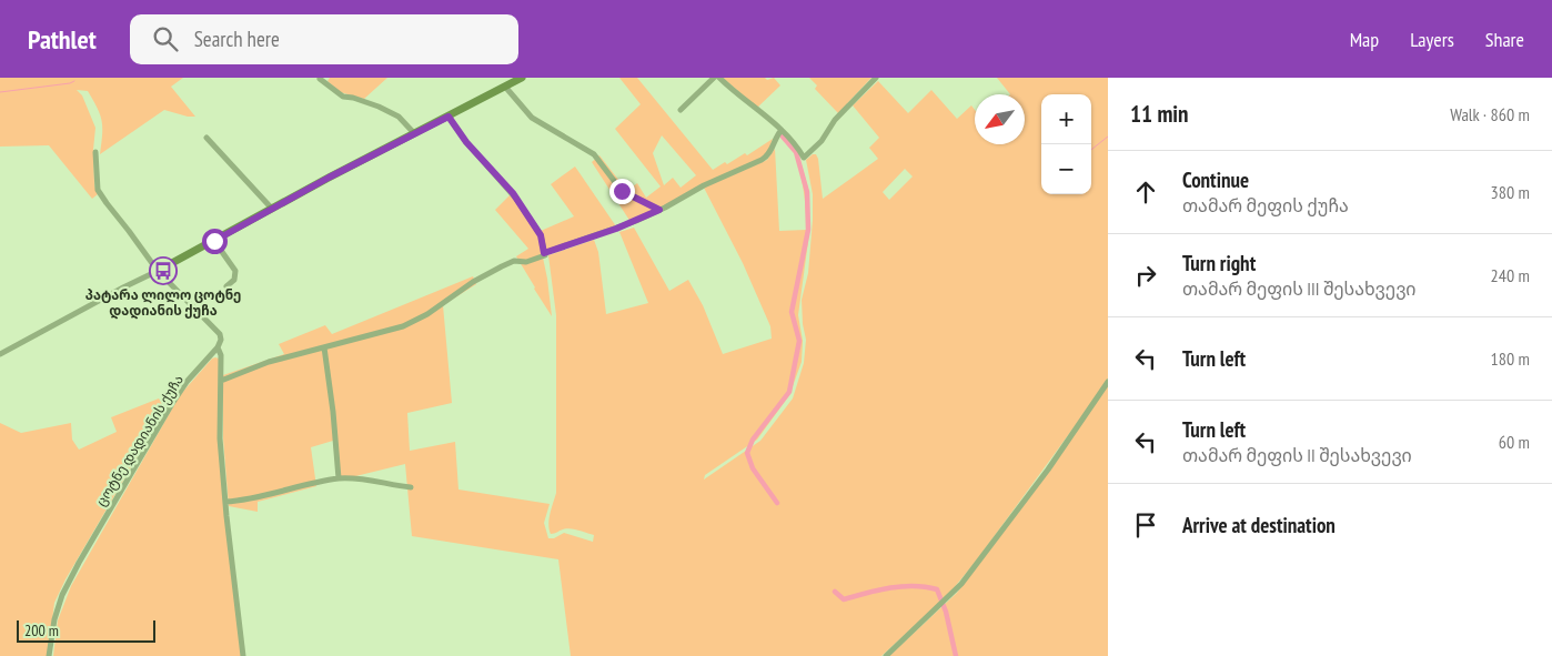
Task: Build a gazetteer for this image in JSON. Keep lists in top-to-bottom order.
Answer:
{
  "streets": {
    "street": ["ცოტნე დადიანის ქუჩა"]
  },
  "places": {
    "bus stop": ["პატარა ლილო ცოტნე დადიანის ქუჩა"]
  },
  "scale_bar": "200 m",
  "north": "bottom left",
  "page": {
    "header": "Pathlet",
    "search": "Search here",
    "nav": ["Map", "Layers", "Share"],
    "heading": ["11 min", "Walk · 860 m"],
    "map_buttons": ["+", "−"],
    "list": [
      ["Continue", "თამარ მეფის ქუჩა", "380 m"],
      ["Turn right", "თამარ მეფის III შესახვევი", "240 m"],
      ["Turn left", "180 m"],
      ["Turn left", "თამარ მეფის II შესახვევი", "60 m"],
      "Arrive at destination"
    ],
    "scale": "200 m"
  }
}
